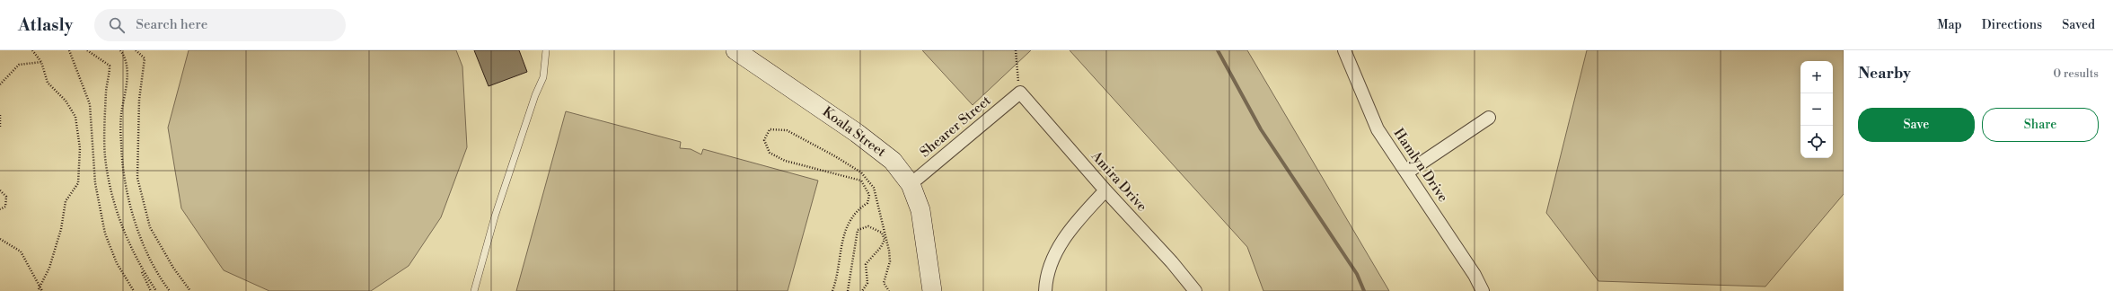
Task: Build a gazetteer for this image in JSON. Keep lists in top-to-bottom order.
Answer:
{
  "streets": {
    "street": [
      "Shearer Street",
      "Koala Street",
      "Hamlyn Drive",
      "Amira Drive"
    ]
  },
  "crossings": [
    ["Shearer Street", "Koala Street"],
    ["Shearer Street", "Amira Drive"]
  ],
  "page": {
    "header": "Atlasly",
    "search": "Search here",
    "nav": ["Map", "Directions", "Saved"],
    "heading": ["Nearby", "0 results"],
    "map_buttons": ["+", "−"],
    "buttons": ["Save", "Share"]
  }
}
